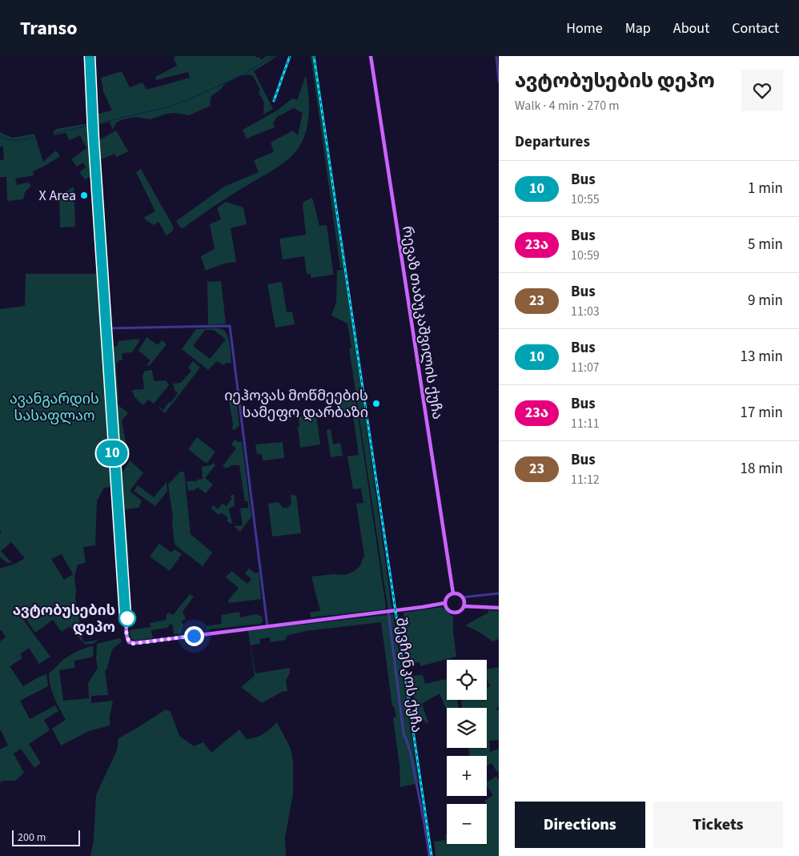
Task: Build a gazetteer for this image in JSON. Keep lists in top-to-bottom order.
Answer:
{
  "streets": {
    "main road": ["რევაზ თაბუკაშვილის ქუჩა"],
    "street": ["შევჩენკოს ქუჩა"]
  },
  "parks": ["ავანგარდის სასაფლაო"],
  "places": ["X Area", "იეჰოვას მოწმეების სამეფო დარბაზი", "ავტობუსების დეპო"],
  "lines": ["bus line 10"],
  "scale_bar": "200 m",
  "page": {
    "header": "Transo",
    "nav": [
      "Home",
      "Map",
      "About",
      "Contact"
    ],
    "on_map": "10",
    "heading": [
      ["ავტობუსების დეპო", "Walk · 4 min · 270 m"],
      "Departures"
    ],
    "list": [
      {
        "mark": "10",
        "name": "Bus",
        "note": "10:55",
        "value": "1 min"
      },
      {
        "mark": "23ა",
        "name": "Bus",
        "note": "10:59",
        "value": "5 min"
      },
      {
        "mark": "23",
        "name": "Bus",
        "note": "11:03",
        "value": "9 min"
      },
      {
        "mark": "10",
        "name": "Bus",
        "note": "11:07",
        "value": "13 min"
      },
      {
        "mark": "23ა",
        "name": "Bus",
        "note": "11:11",
        "value": "17 min"
      },
      {
        "mark": "23",
        "name": "Bus",
        "note": "11:12",
        "value": "18 min"
      }
    ],
    "map_buttons": ["+", "−"],
    "buttons": ["Directions", "Tickets"],
    "scale": "200 m"
  }
}
